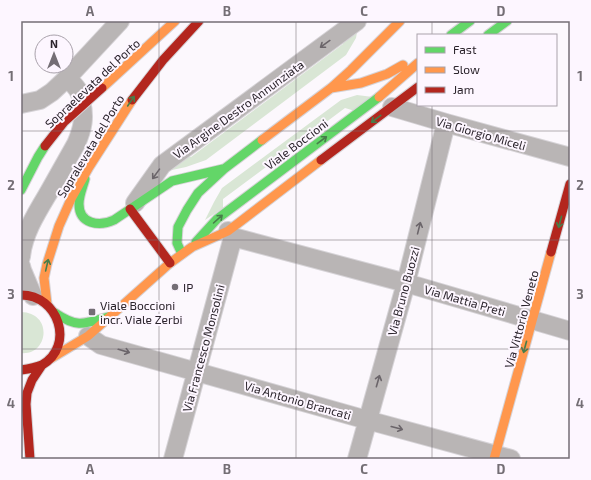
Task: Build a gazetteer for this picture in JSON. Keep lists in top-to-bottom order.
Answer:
{
  "streets": {
    "street": [
      "Sopraelevata del Porto",
      "Via Argine Destro Annunziata",
      "Via Giorgio Miceli",
      "Viale Boccioni",
      "Sopralevata del Porto",
      "Via Bruno Buozzi",
      "Via Mattia Preti",
      "Via Vittorio Veneto",
      "Via Francesco Monsolini",
      "Via Antonio Brancati"
    ]
  },
  "crossings": [
    ["Via Argine Destro Annunziata", "Viale Boccioni"],
    ["Via Argine Destro Annunziata", "Sopralevata del Porto"],
    ["Via Giorgio Miceli", "Viale Boccioni"],
    ["Via Giorgio Miceli", "Via Bruno Buozzi"],
    ["Viale Boccioni", "Via Mattia Preti"],
    ["Viale Boccioni", "Via Francesco Monsolini"],
    ["Viale Boccioni", "Via Antonio Brancati"],
    ["Via Bruno Buozzi", "Via Mattia Preti"],
    ["Via Bruno Buozzi", "Via Antonio Brancati"],
    ["Via Mattia Preti", "Via Vittorio Veneto"],
    ["Via Mattia Preti", "Via Francesco Monsolini"],
    ["Via Vittorio Veneto", "Via Antonio Brancati"],
    ["Via Francesco Monsolini", "Via Antonio Brancati"]
  ],
  "one_way": [
    "Sopralevata del Porto",
    "Via Bruno Buozzi",
    "Via Vittorio Veneto",
    "Via Antonio Brancati"
  ],
  "places": {
    "other": ["IP"],
    "transit": ["Viale Boccioni incr. Viale Zerbi"]
  },
  "legend": ["Fast", "Slow", "Jam"],
  "north": "top",
  "grid": {
    "columns": [
      "A",
      "B",
      "C",
      "D"
    ],
    "rows": [
      "1",
      "2",
      "3",
      "4"
    ]
  }
}
